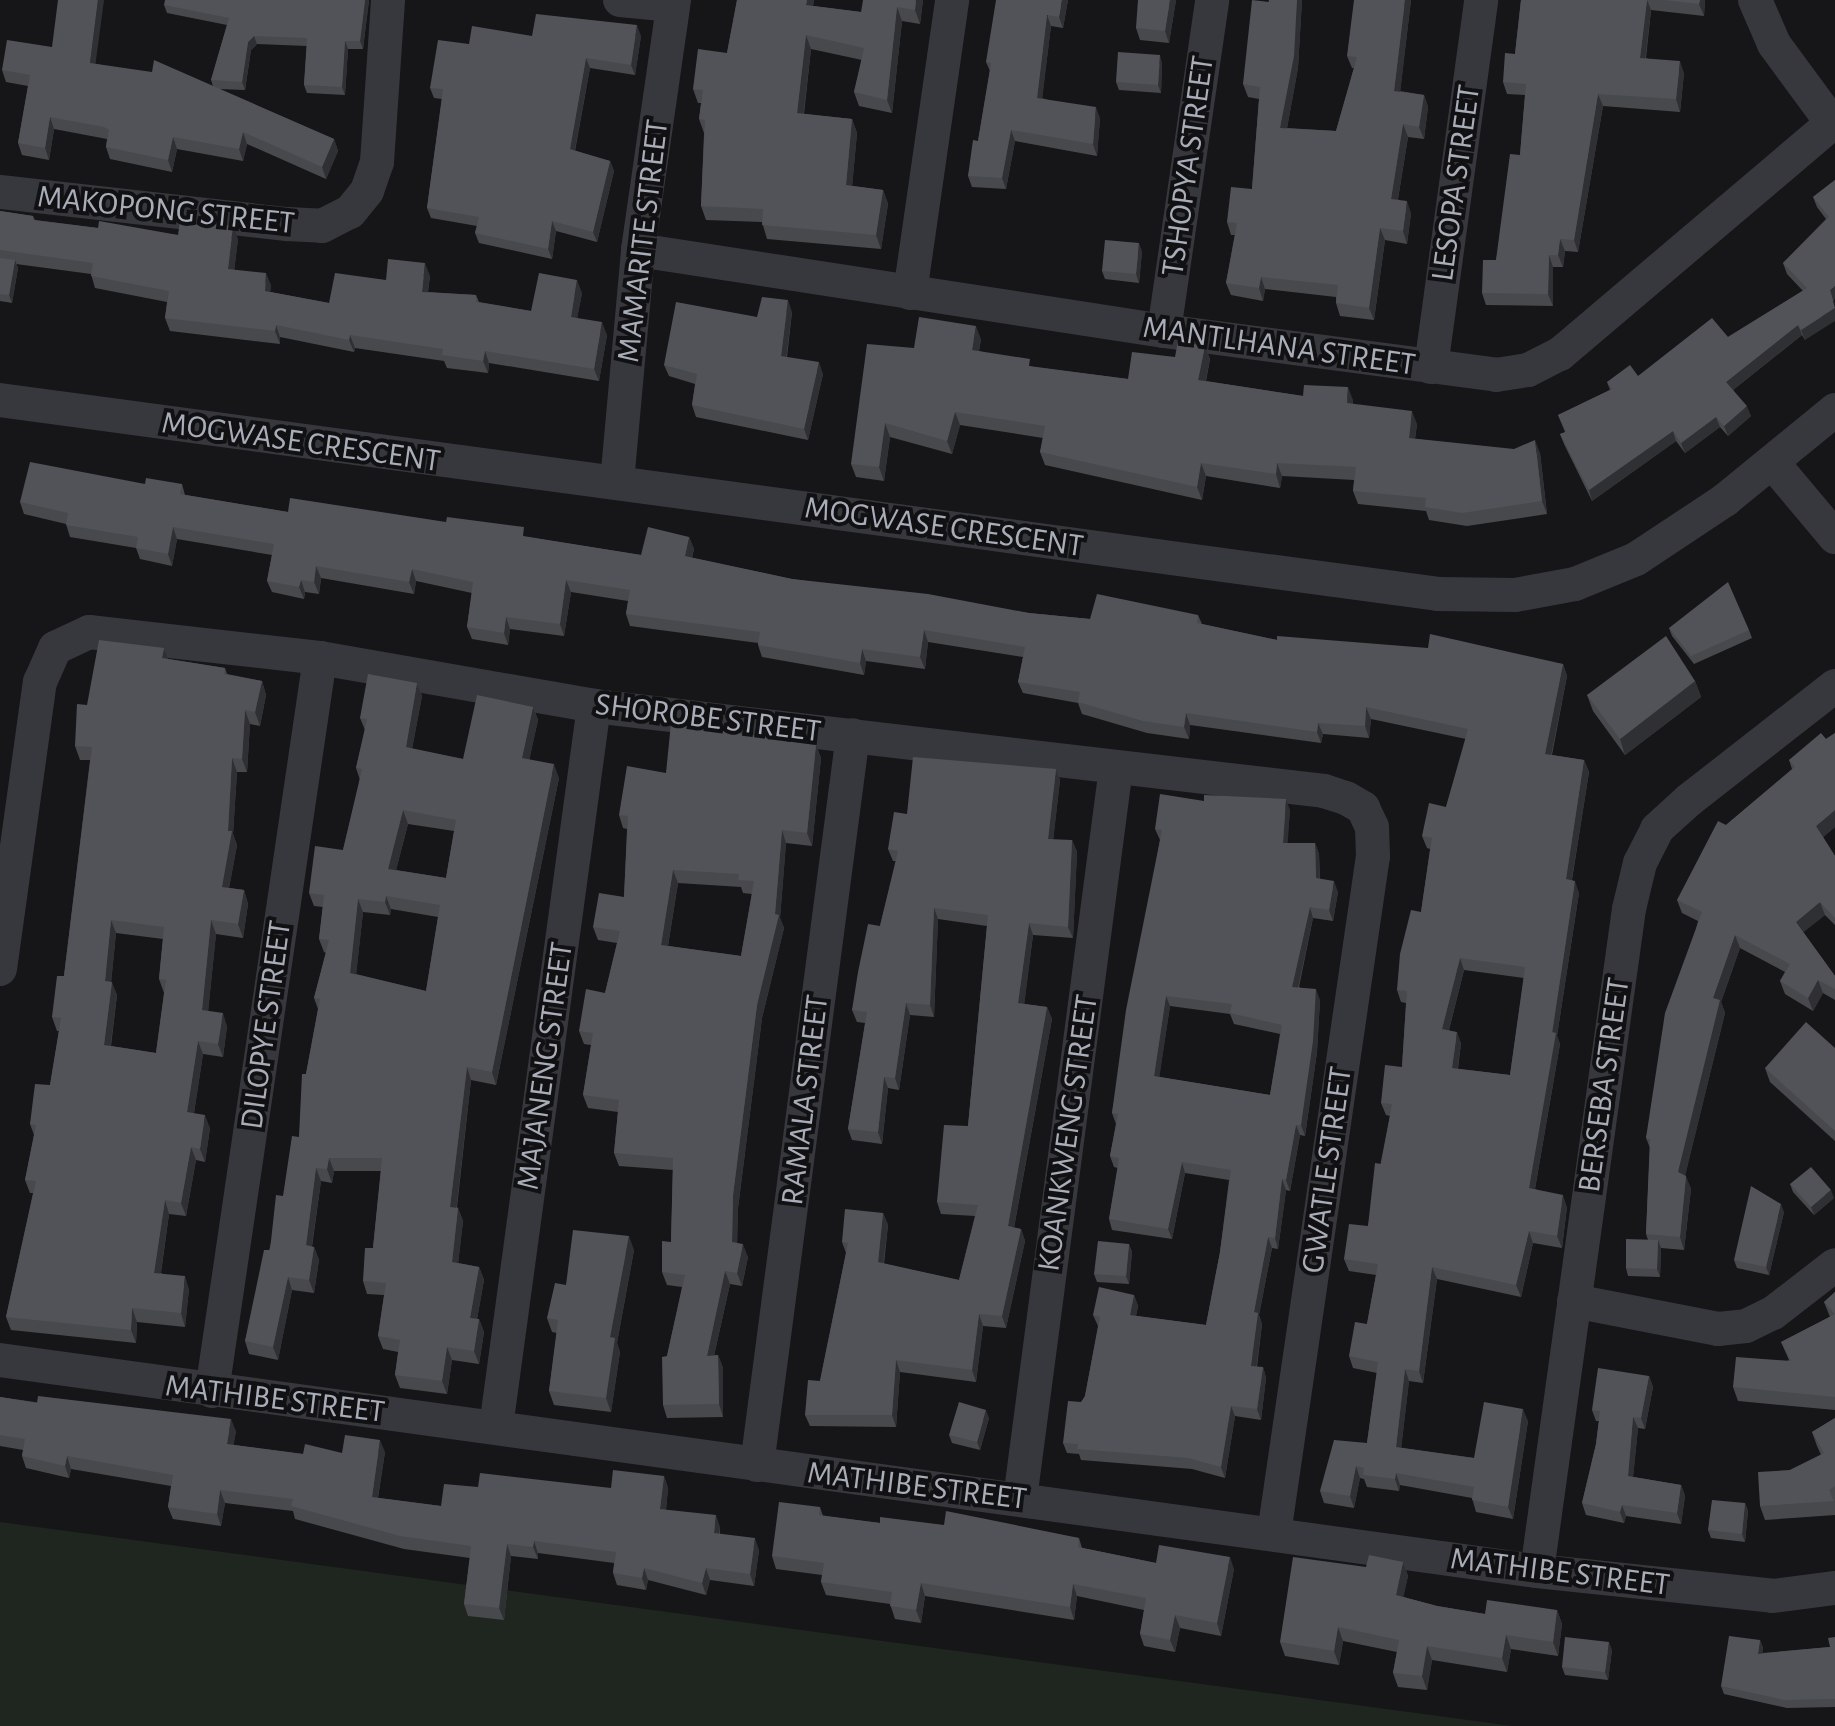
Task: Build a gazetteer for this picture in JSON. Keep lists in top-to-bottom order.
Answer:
{
  "streets": {
    "street": [
      "TSHOPYA STREET",
      "LESOPA STREET",
      "MAKOPONG STREET",
      "MAMARITE STREET",
      "MANTLHANA STREET",
      "MOGWASE CRESCENT",
      "SHOROBE STREET",
      "DILOPYE STREET",
      "MAJANENG STREET",
      "BERSEBA STREET",
      "RAMALA STREET",
      "KOANKWENG STREET",
      "GWATLE STREET",
      "MATHIBE STREET"
    ]
  },
  "crossings": [
    ["TSHOPYA STREET", "MANTLHANA STREET"],
    ["LESOPA STREET", "MANTLHANA STREET"],
    ["MAMARITE STREET", "MANTLHANA STREET"],
    ["MAMARITE STREET", "MOGWASE CRESCENT"],
    ["SHOROBE STREET", "DILOPYE STREET"],
    ["SHOROBE STREET", "MAJANENG STREET"],
    ["SHOROBE STREET", "RAMALA STREET"],
    ["SHOROBE STREET", "KOANKWENG STREET"],
    ["SHOROBE STREET", "GWATLE STREET"],
    ["DILOPYE STREET", "MATHIBE STREET"],
    ["MAJANENG STREET", "MATHIBE STREET"],
    ["BERSEBA STREET", "MATHIBE STREET"],
    ["RAMALA STREET", "MATHIBE STREET"],
    ["KOANKWENG STREET", "MATHIBE STREET"],
    ["GWATLE STREET", "MATHIBE STREET"]
  ]
}
